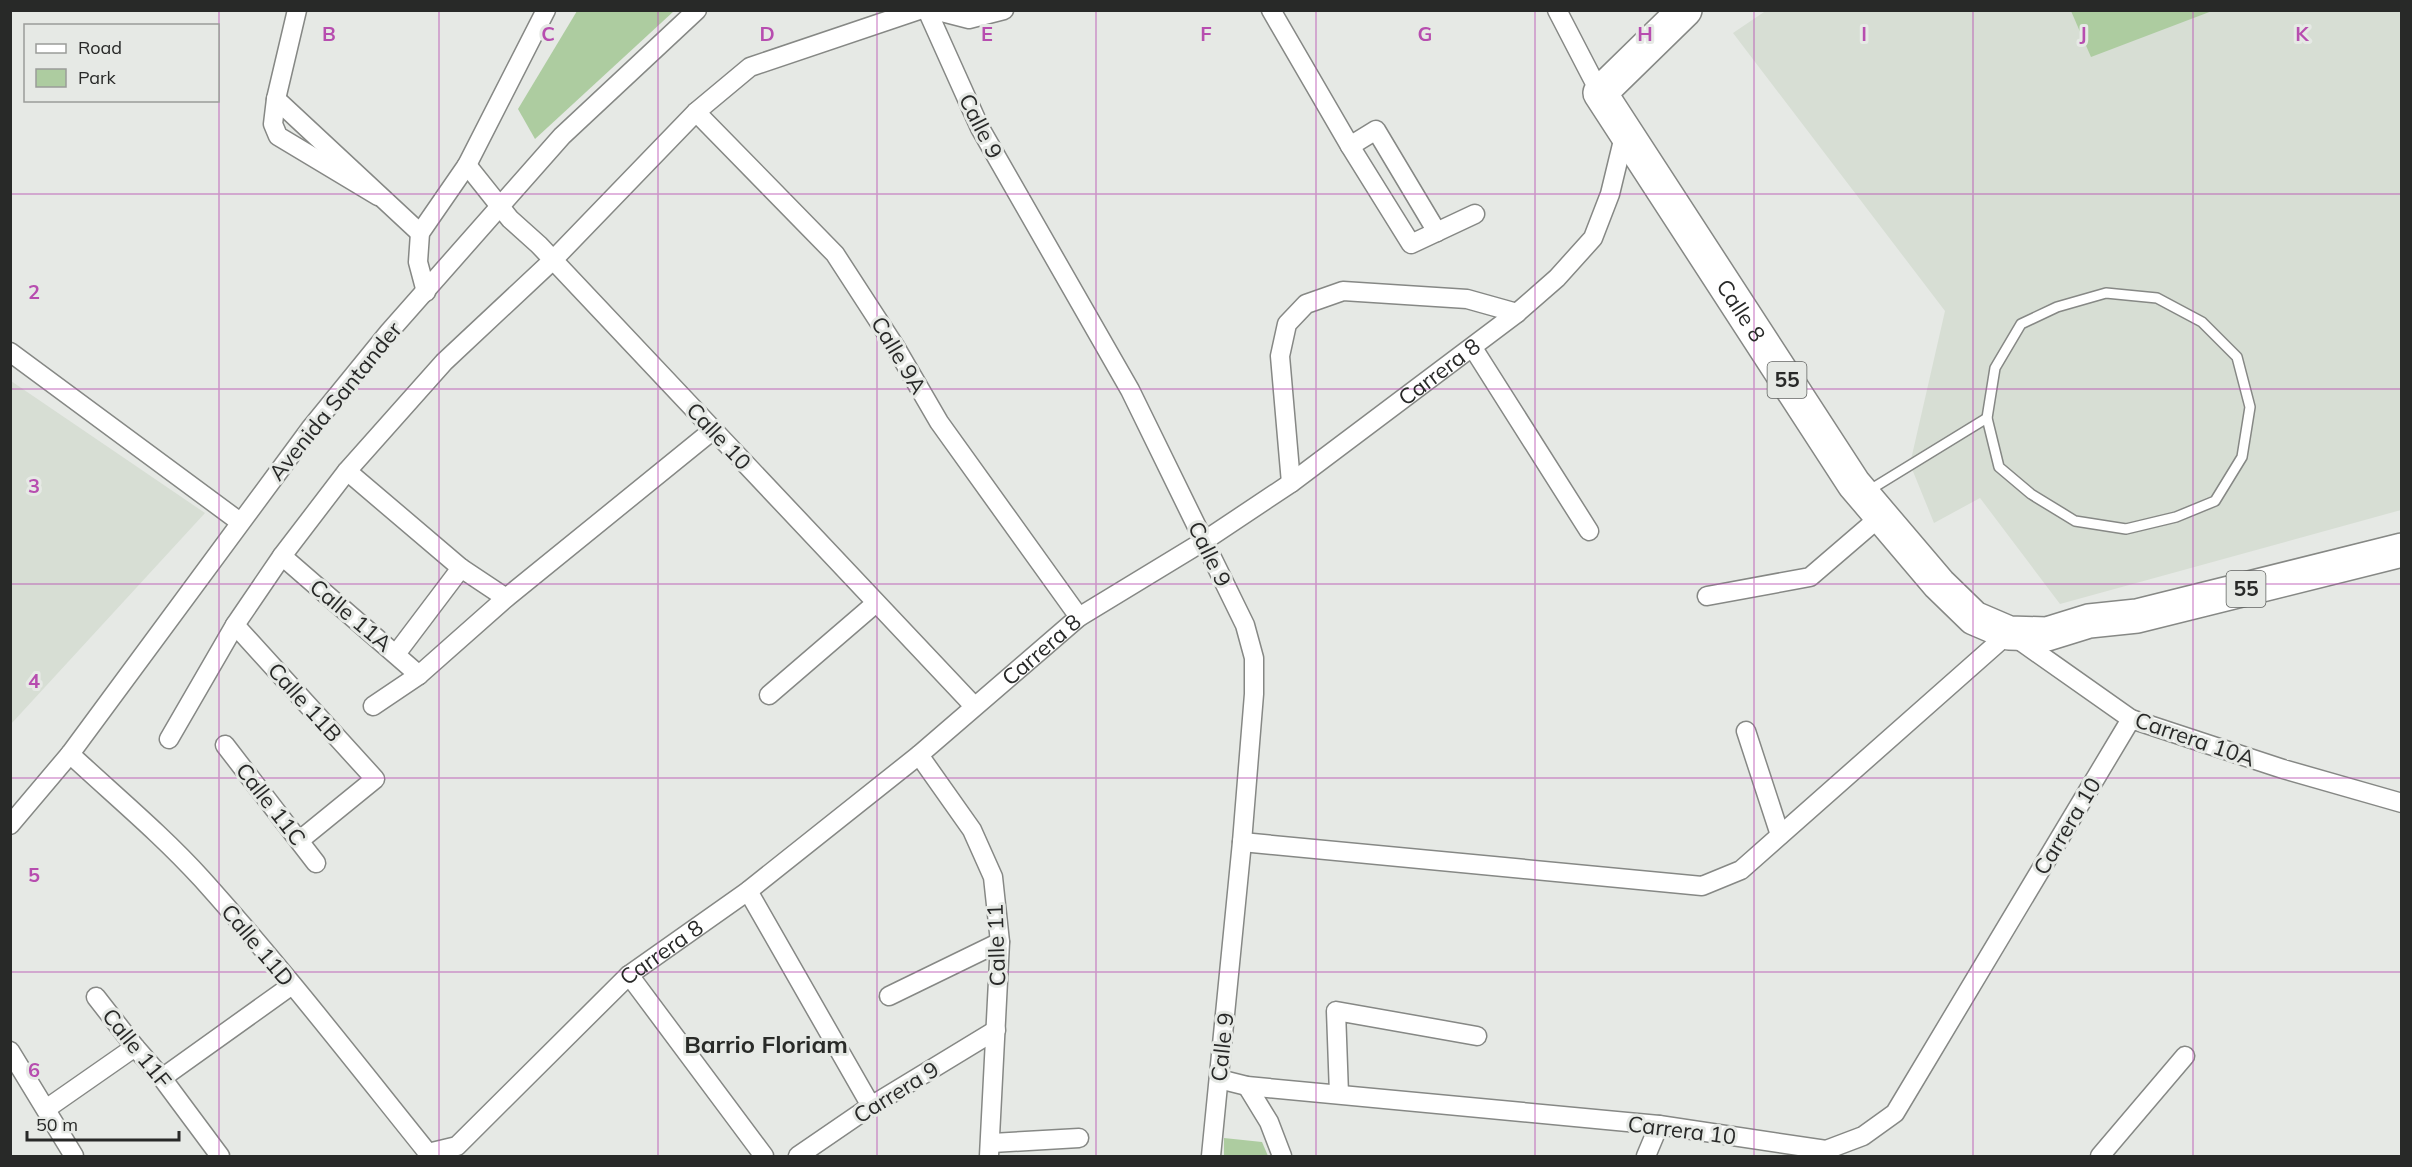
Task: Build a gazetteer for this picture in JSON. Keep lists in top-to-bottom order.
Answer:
{
  "streets": {
    "highway": ["Calle 8", "55"],
    "street": [
      "Calle 9",
      "Calle 9A",
      "Carrera 8",
      "Avenida Santander",
      "Calle 10",
      "Calle 11A",
      "Calle 11B",
      "Carrera 10A",
      "Calle 11C",
      "Carrera 10",
      "Calle 11D",
      "Calle 11",
      "Calle 11F",
      "Carrera 9"
    ]
  },
  "crossings": [
    ["Calle 9", "Carrera 8"],
    ["Calle 9", "Carrera 10"],
    ["Calle 8", "Carrera 8"],
    ["Calle 8", "55"],
    ["Calle 8", "Carrera 10A"],
    ["Calle 9A", "Carrera 8"],
    ["Carrera 8", "Calle 10"],
    ["Carrera 8", "Calle 11D"],
    ["Carrera 8", "Calle 11"],
    ["55", "Carrera 10A"],
    ["Avenida Santander", "Calle 10"],
    ["Avenida Santander", "Calle 11D"],
    ["Calle 11B", "Calle 11C"],
    ["Carrera 10A", "Carrera 10"],
    ["Calle 11", "Carrera 9"]
  ],
  "districts": ["Barrio Floriam"],
  "legend": ["Road", "Park"],
  "scale_bar": "50 m",
  "grid": {
    "columns": [
      "B",
      "C",
      "D",
      "E",
      "F",
      "G",
      "H",
      "I",
      "J",
      "K"
    ],
    "rows": [
      "2",
      "3",
      "4",
      "5",
      "6"
    ]
  }
}
